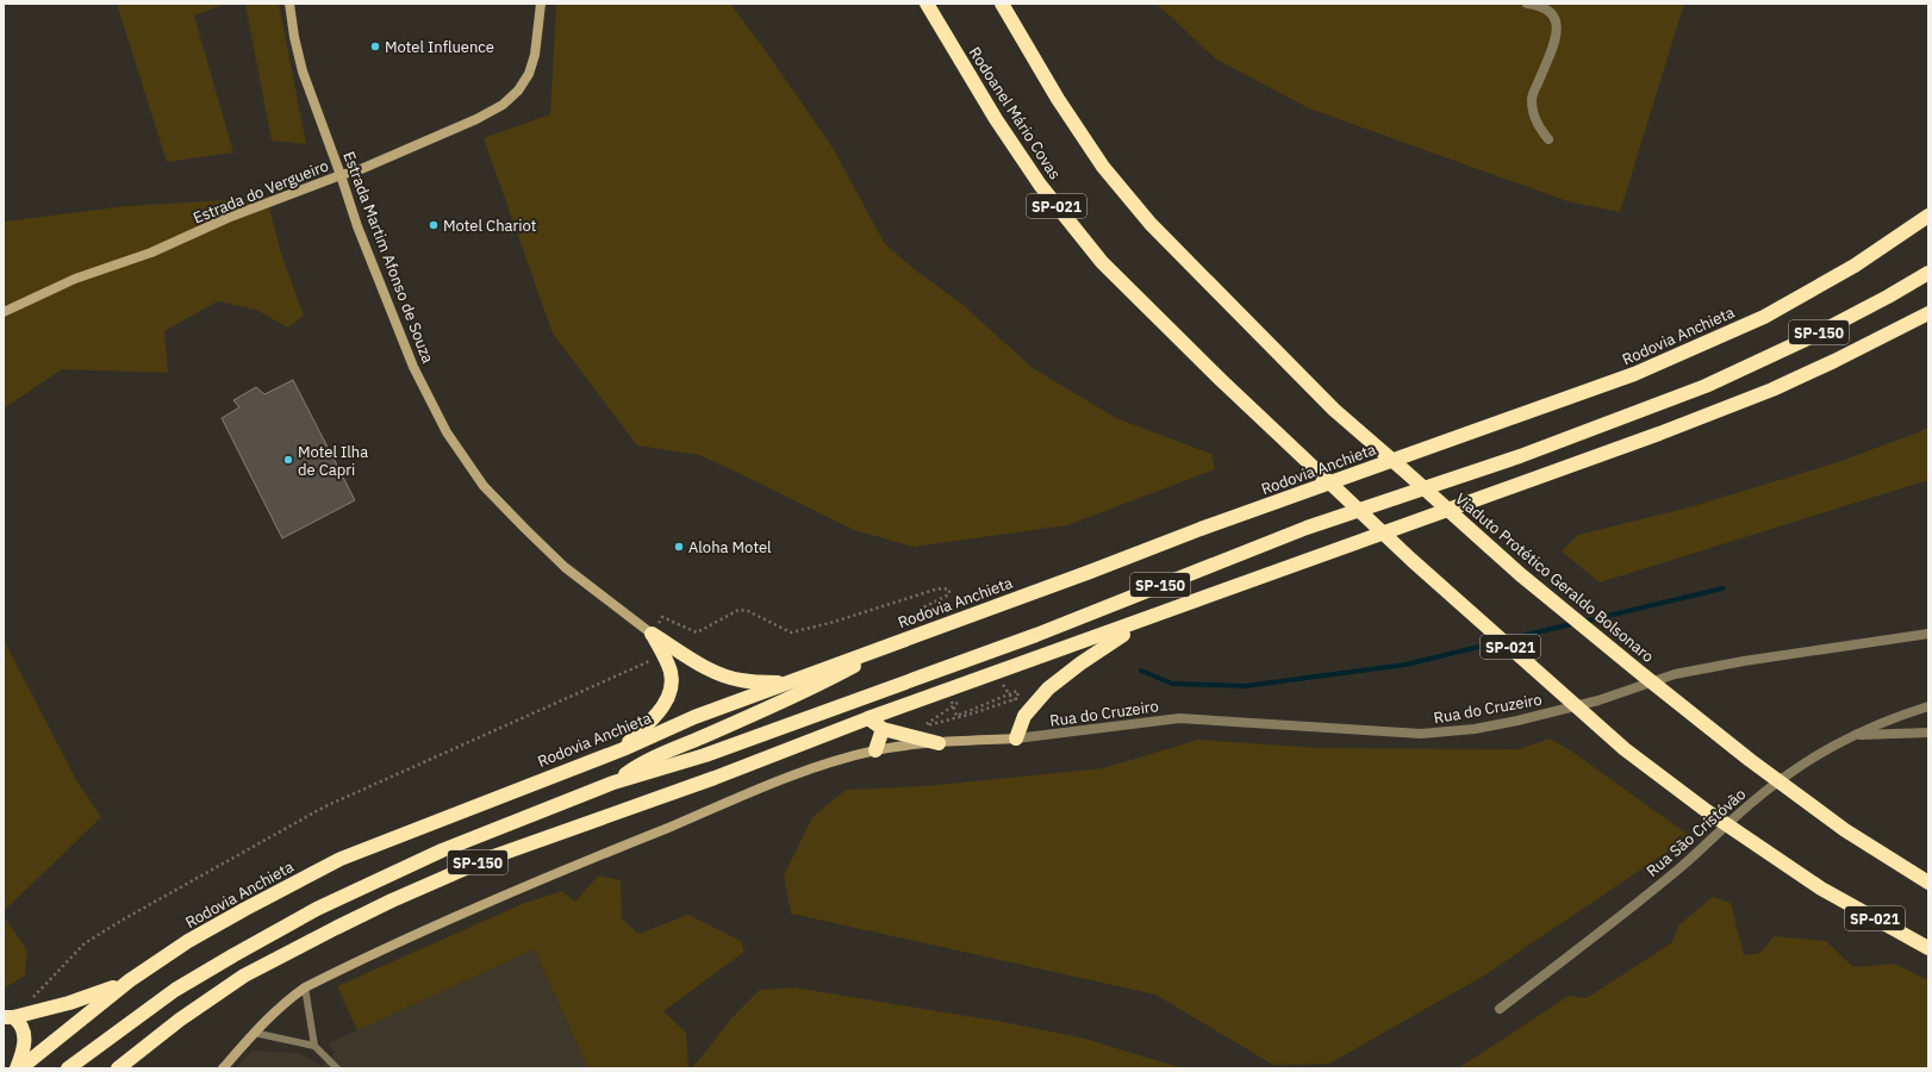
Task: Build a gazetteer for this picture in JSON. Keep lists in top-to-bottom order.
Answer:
{
  "streets": {
    "highway": [
      "Rodoanel Mário Covas",
      "SP-021",
      "SP-150",
      "Rodovia Anchieta",
      "Viaduto Protético Geraldo Bolsonaro"
    ],
    "street": [
      "Estrada do Vergueiro",
      "Estrada Martim Afonso de Souza",
      "Rua do Cruzeiro",
      "Rua São Cristóvão"
    ]
  },
  "crossings": [
    ["Estrada do Vergueiro", "Estrada Martim Afonso de Souza"]
  ],
  "places": [
    "Motel Influence",
    "Motel Chariot",
    "Motel Ilha de Capri",
    "Aloha Motel"
  ]
}
